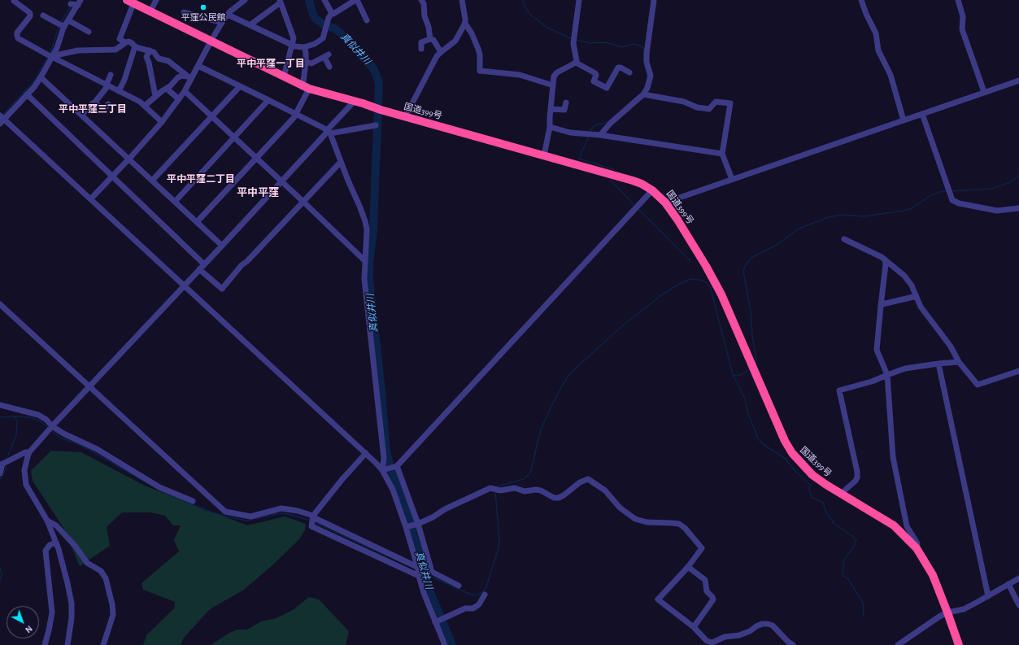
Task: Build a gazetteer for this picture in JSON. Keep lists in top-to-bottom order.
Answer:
{
  "streets": {
    "highway": ["国道399号"]
  },
  "districts": [
    "平中平窪一丁目",
    "平中平窪三丁目",
    "平中平窪二丁目",
    "平中平窪"
  ],
  "water": ["真似井川"],
  "places": ["平窪公民館"],
  "north": "bottom right"
}
